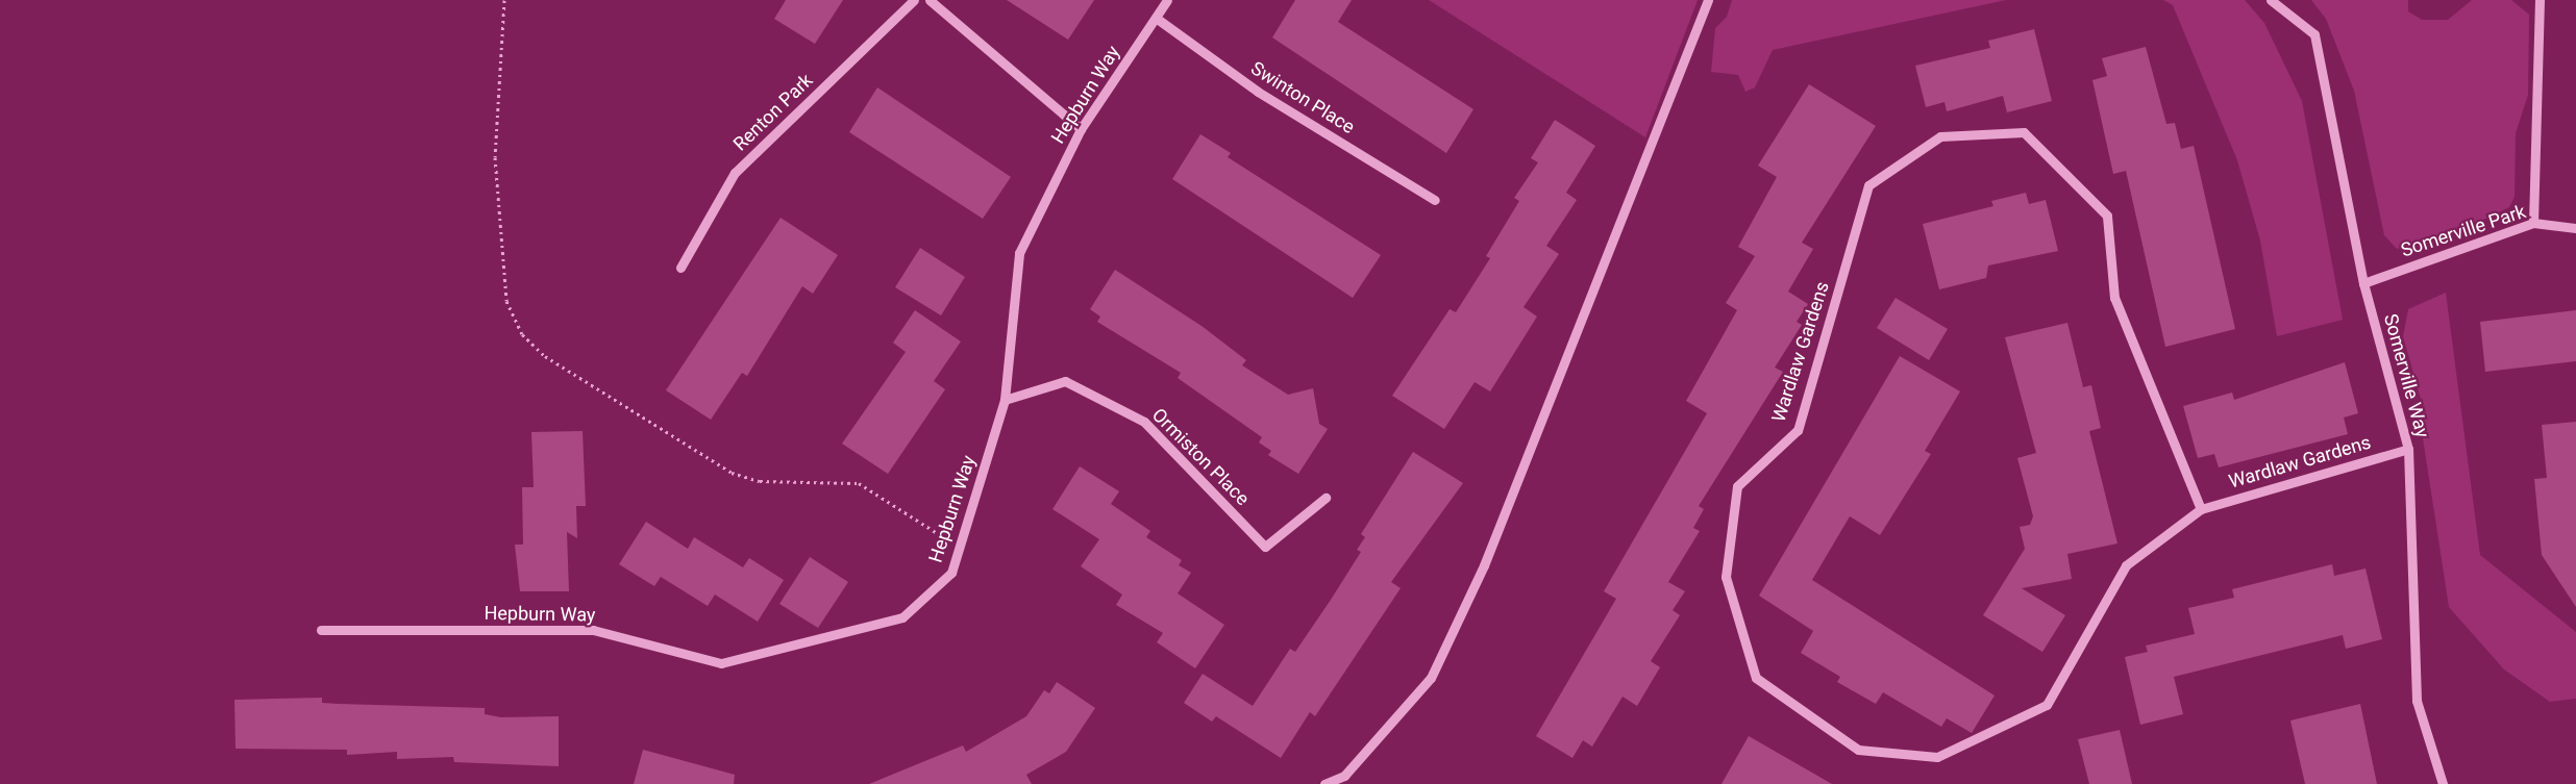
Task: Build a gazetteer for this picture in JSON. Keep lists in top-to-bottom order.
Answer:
{
  "streets": {
    "street": [
      "Hepburn Way",
      "Swinton Place",
      "Renton Park",
      "Somerville Park",
      "Wardlaw Gardens",
      "Somerville Way",
      "Ormiston Place"
    ]
  },
  "crossings": [
    ["Hepburn Way", "Swinton Place"],
    ["Hepburn Way", "Ormiston Place"],
    ["Somerville Park", "Somerville Way"],
    ["Wardlaw Gardens", "Somerville Way"]
  ]
}
